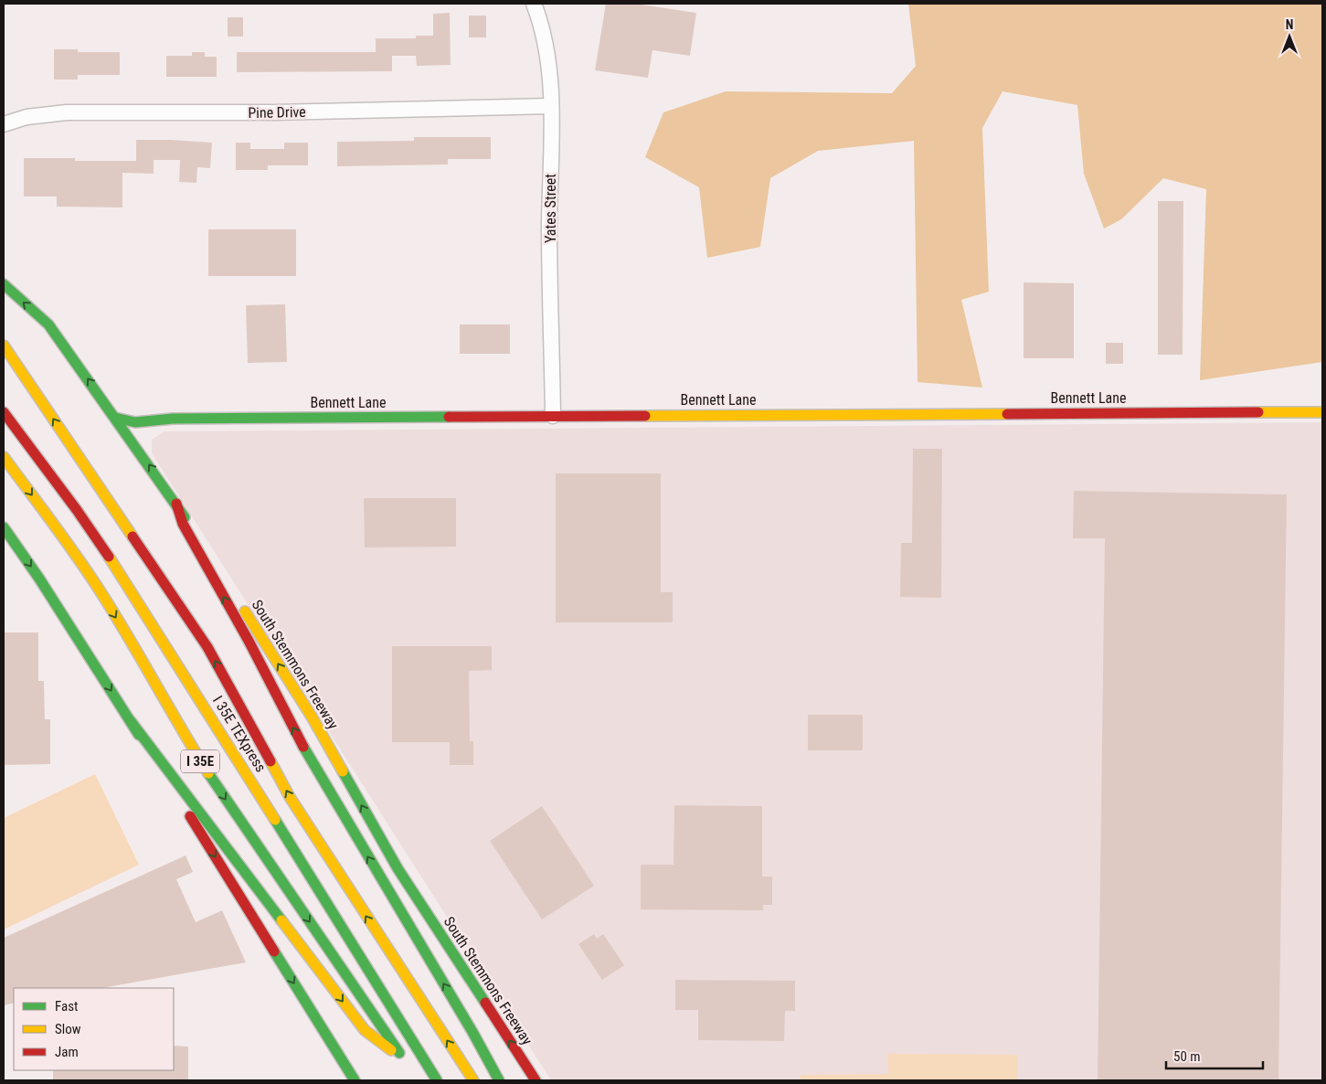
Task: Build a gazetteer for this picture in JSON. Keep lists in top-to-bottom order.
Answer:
{
  "streets": {
    "main road": [
      "Bennett Lane",
      "South Stemmons Freeway",
      "I 35E TEXpress",
      "I 35E"
    ],
    "street": ["Pine Drive", "Yates Street"]
  },
  "crossings": [
    ["Pine Drive", "Yates Street"],
    ["Yates Street", "Bennett Lane"],
    ["Bennett Lane", "South Stemmons Freeway"]
  ],
  "legend": ["Fast", "Slow", "Jam"],
  "scale_bar": "50 m",
  "north": "top"
}
